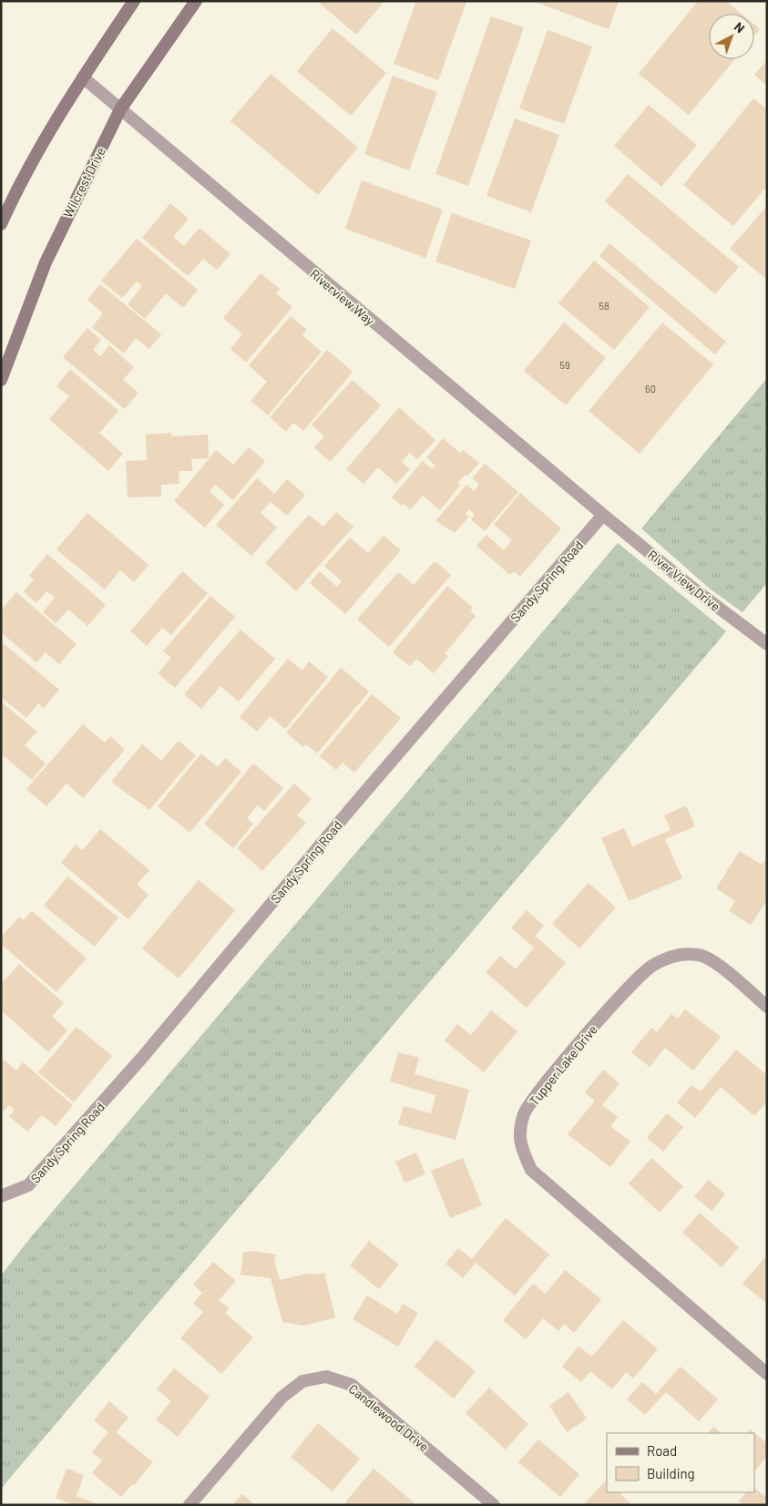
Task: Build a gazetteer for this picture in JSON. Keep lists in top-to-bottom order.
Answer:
{
  "streets": {
    "main road": ["Wilcrest Drive"],
    "street": [
      "Riverview Way",
      "River View Drive",
      "Sandy Spring Road",
      "Tupper Lake Drive",
      "Candlewood Drive"
    ]
  },
  "crossings": [
    ["Wilcrest Drive", "Riverview Way"],
    ["Riverview Way", "River View Drive"],
    ["Riverview Way", "Sandy Spring Road"],
    ["River View Drive", "Sandy Spring Road"]
  ],
  "house_numbers": ["58", "59", "60"],
  "legend": ["Road", "Building"],
  "north": "top right"
}
